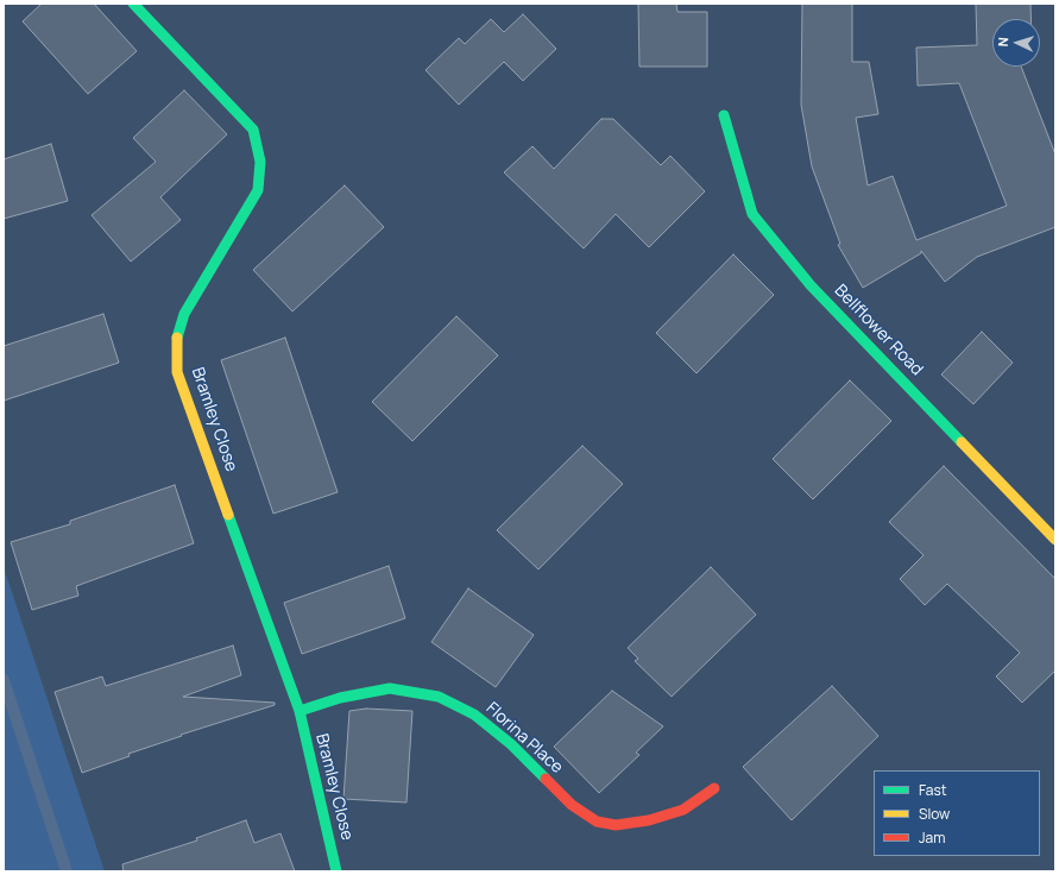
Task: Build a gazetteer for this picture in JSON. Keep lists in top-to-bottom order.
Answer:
{
  "streets": {
    "street": ["Bellflower Road", "Bramley Close", "Florina Place"]
  },
  "crossings": [
    ["Bramley Close", "Florina Place"]
  ],
  "legend": ["Fast", "Slow", "Jam"],
  "north": "left"
}
